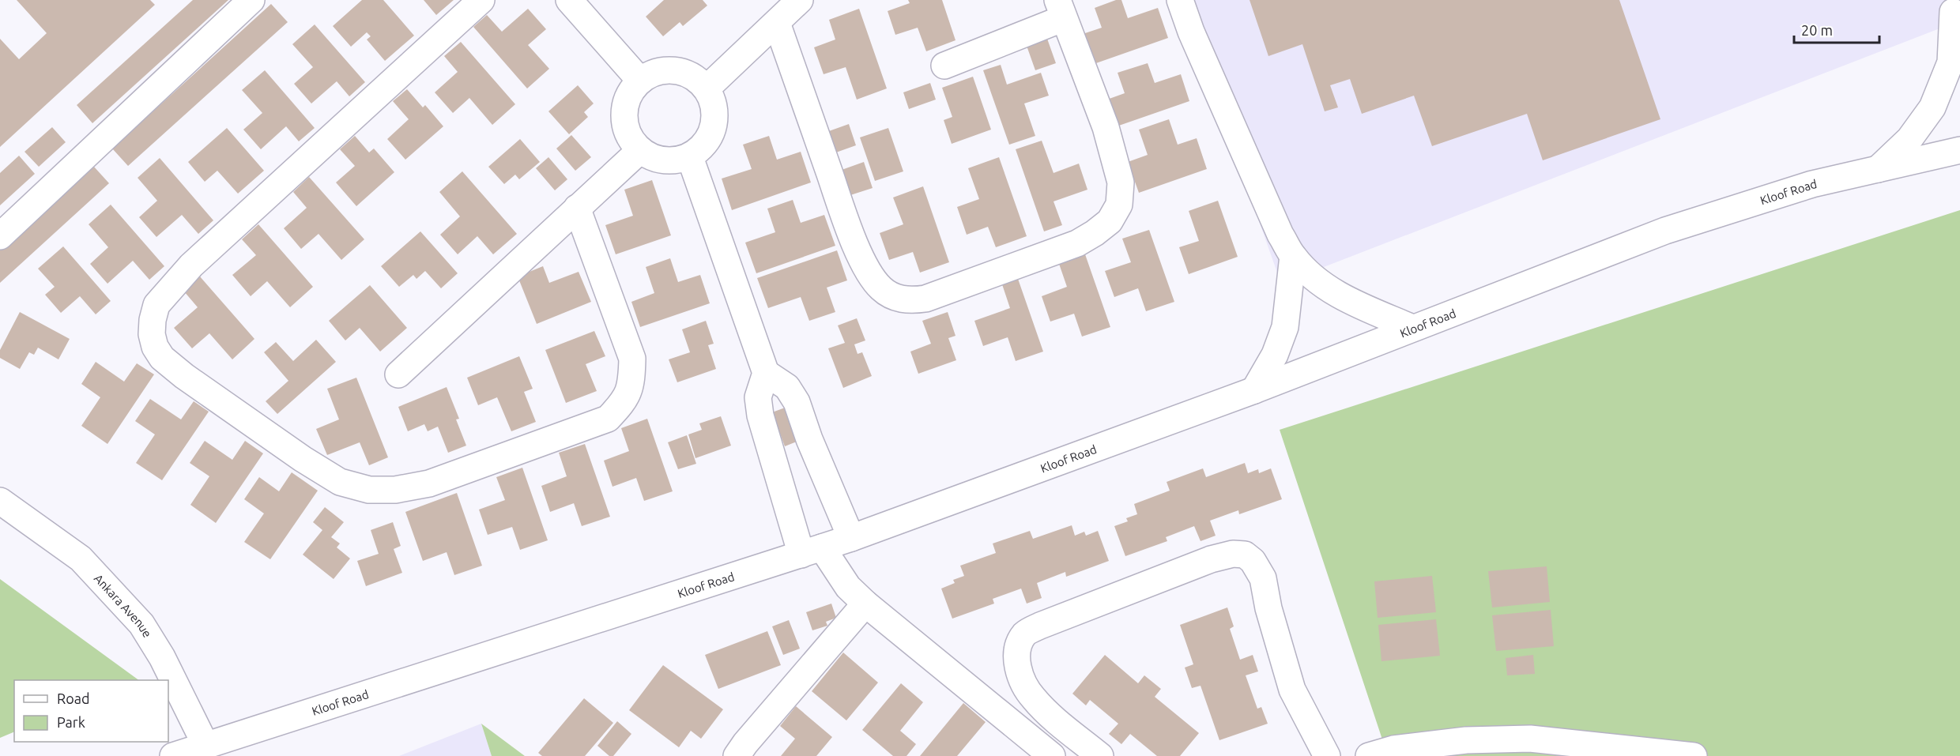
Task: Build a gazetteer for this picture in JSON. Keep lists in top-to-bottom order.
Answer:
{
  "streets": {
    "street": ["Kloof Road", "Ankara Avenue"]
  },
  "crossings": [
    ["Kloof Road", "Ankara Avenue"]
  ],
  "legend": ["Road", "Park"],
  "scale_bar": "20 m"
}
